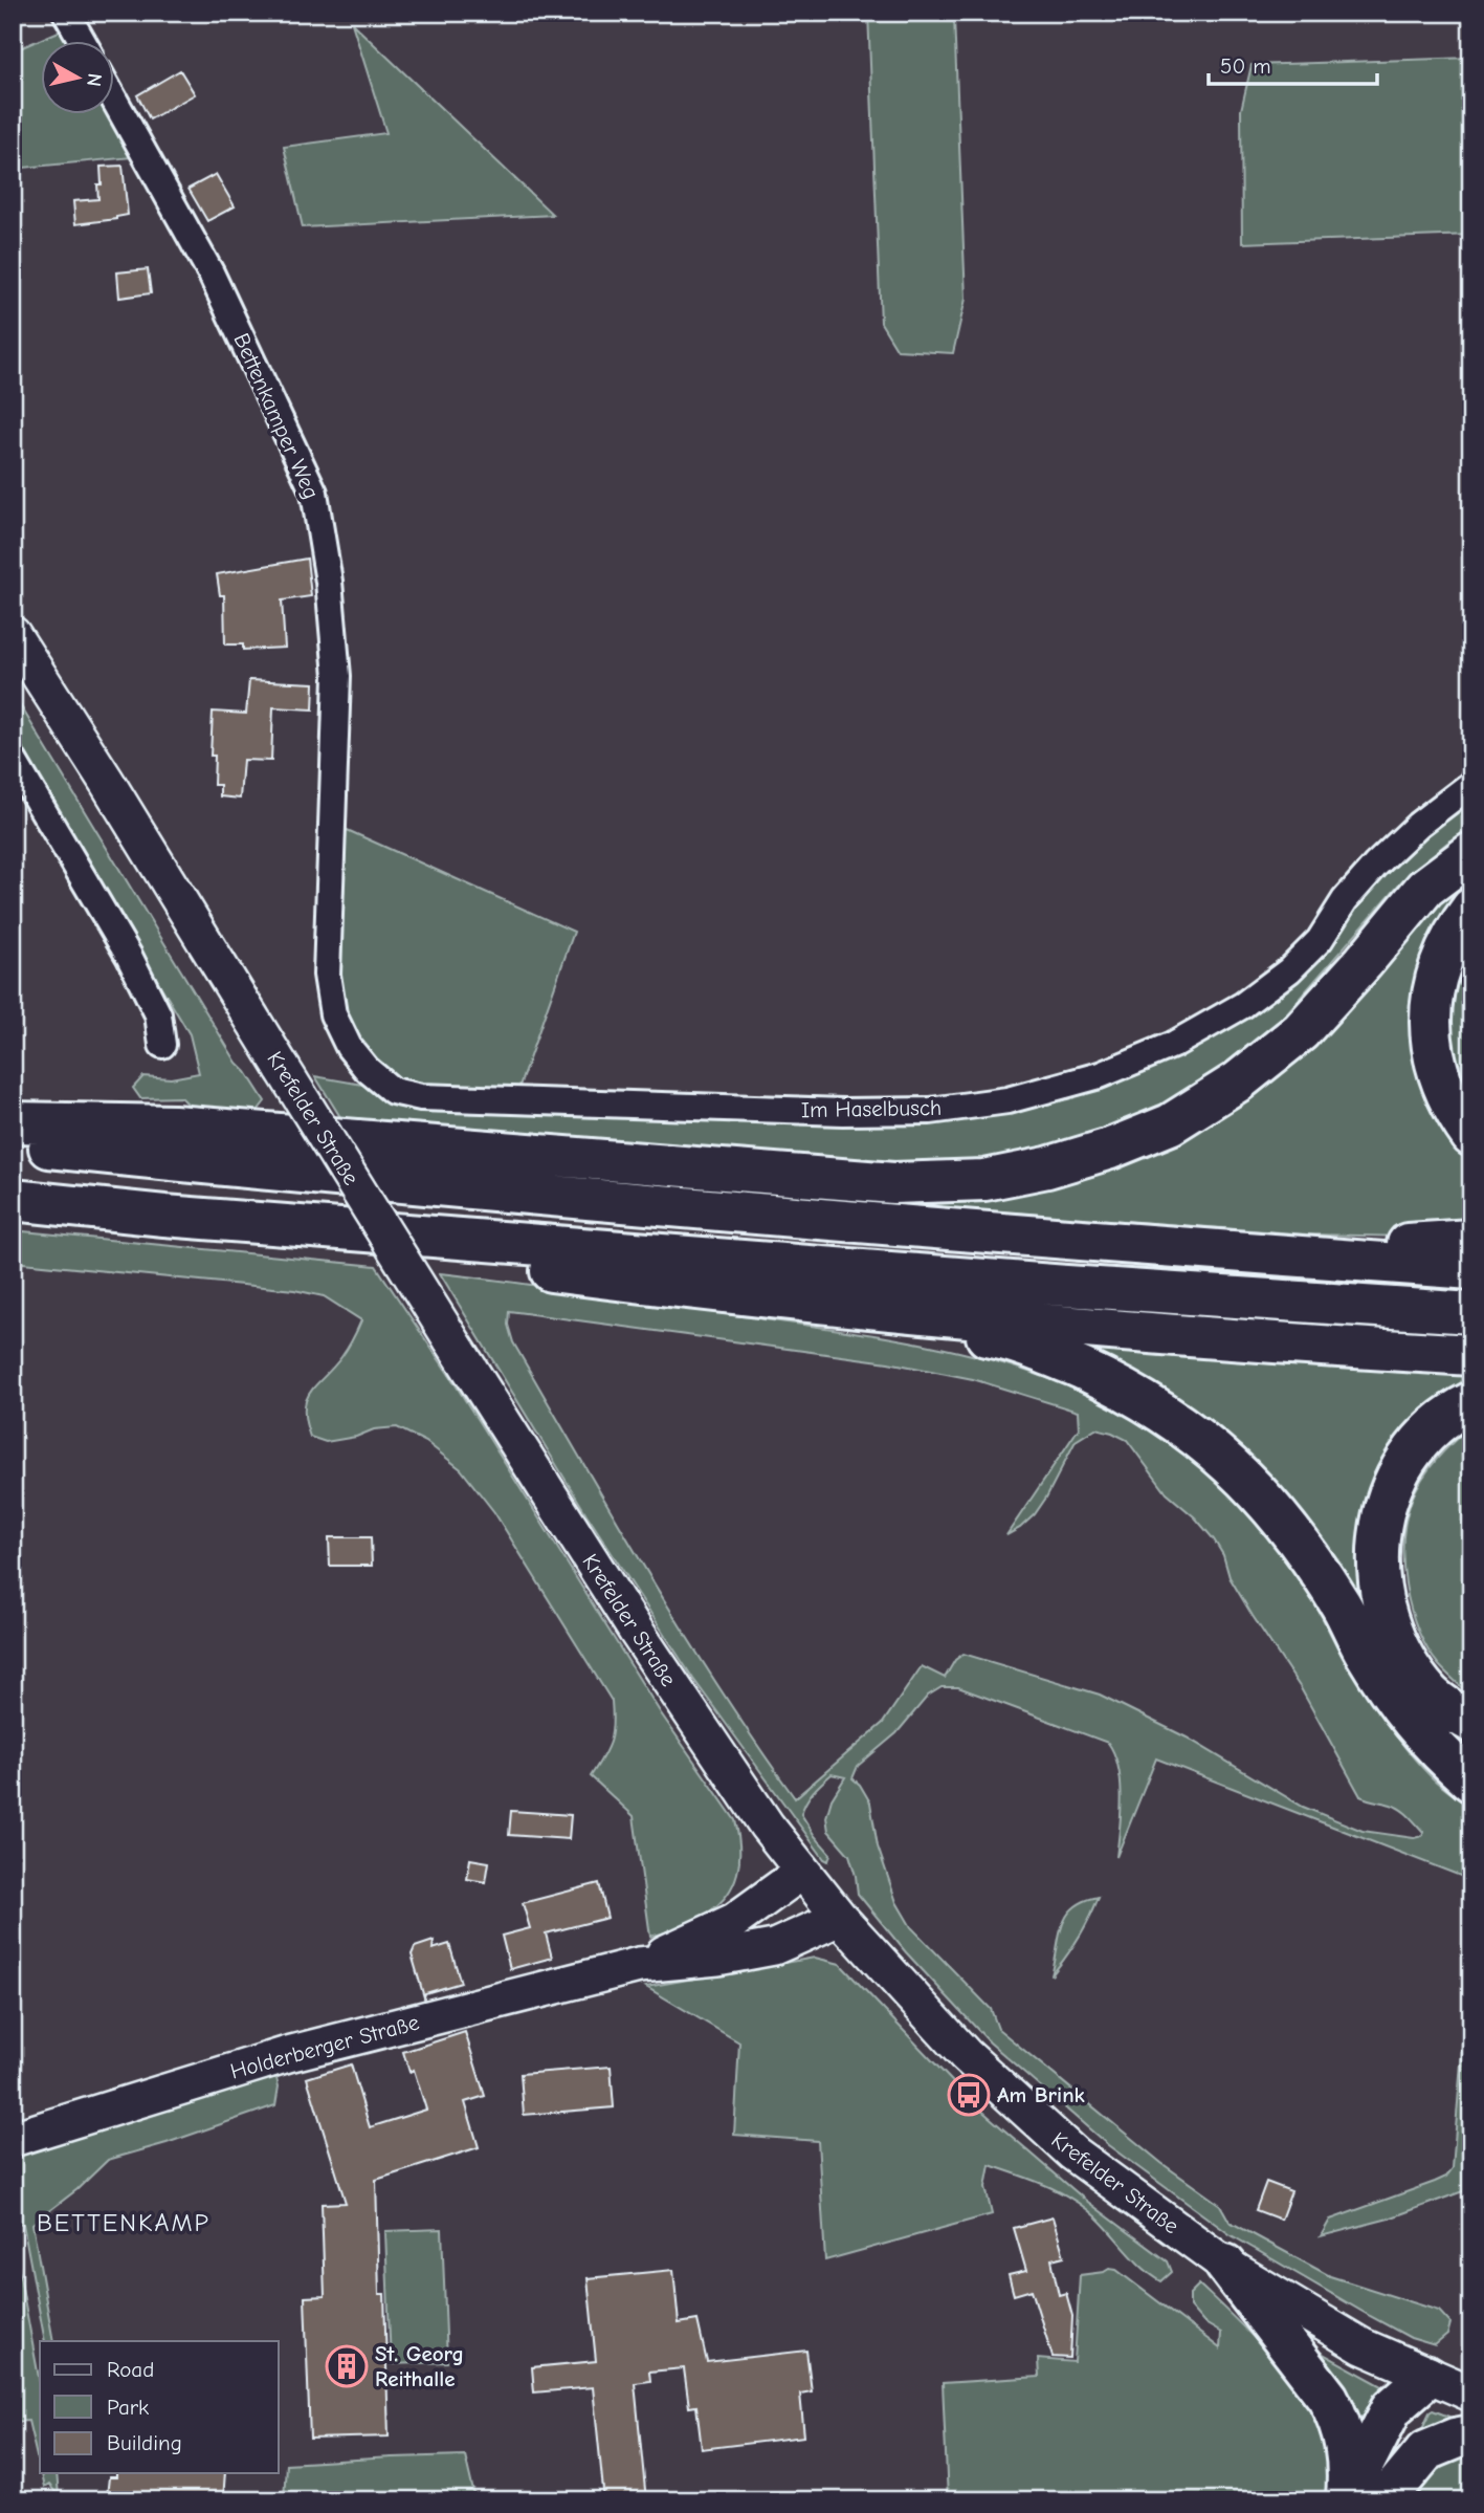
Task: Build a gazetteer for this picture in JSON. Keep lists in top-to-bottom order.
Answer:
{
  "streets": {
    "main road": ["Krefelder Straße", "Holderberger Straße"],
    "street": ["Bettenkamper Weg", "Im Haselbusch"]
  },
  "crossings": [
    ["Bettenkamper Weg", "Im Haselbusch"],
    ["Krefelder Straße", "Holderberger Straße"]
  ],
  "districts": ["BETTENKAMP"],
  "places": {
    "bus stop": ["Am Brink"],
    "building": ["St. Georg Reithalle"]
  },
  "legend": ["Road", "Park", "Building"],
  "scale_bar": "50 m",
  "north": "right"
}
